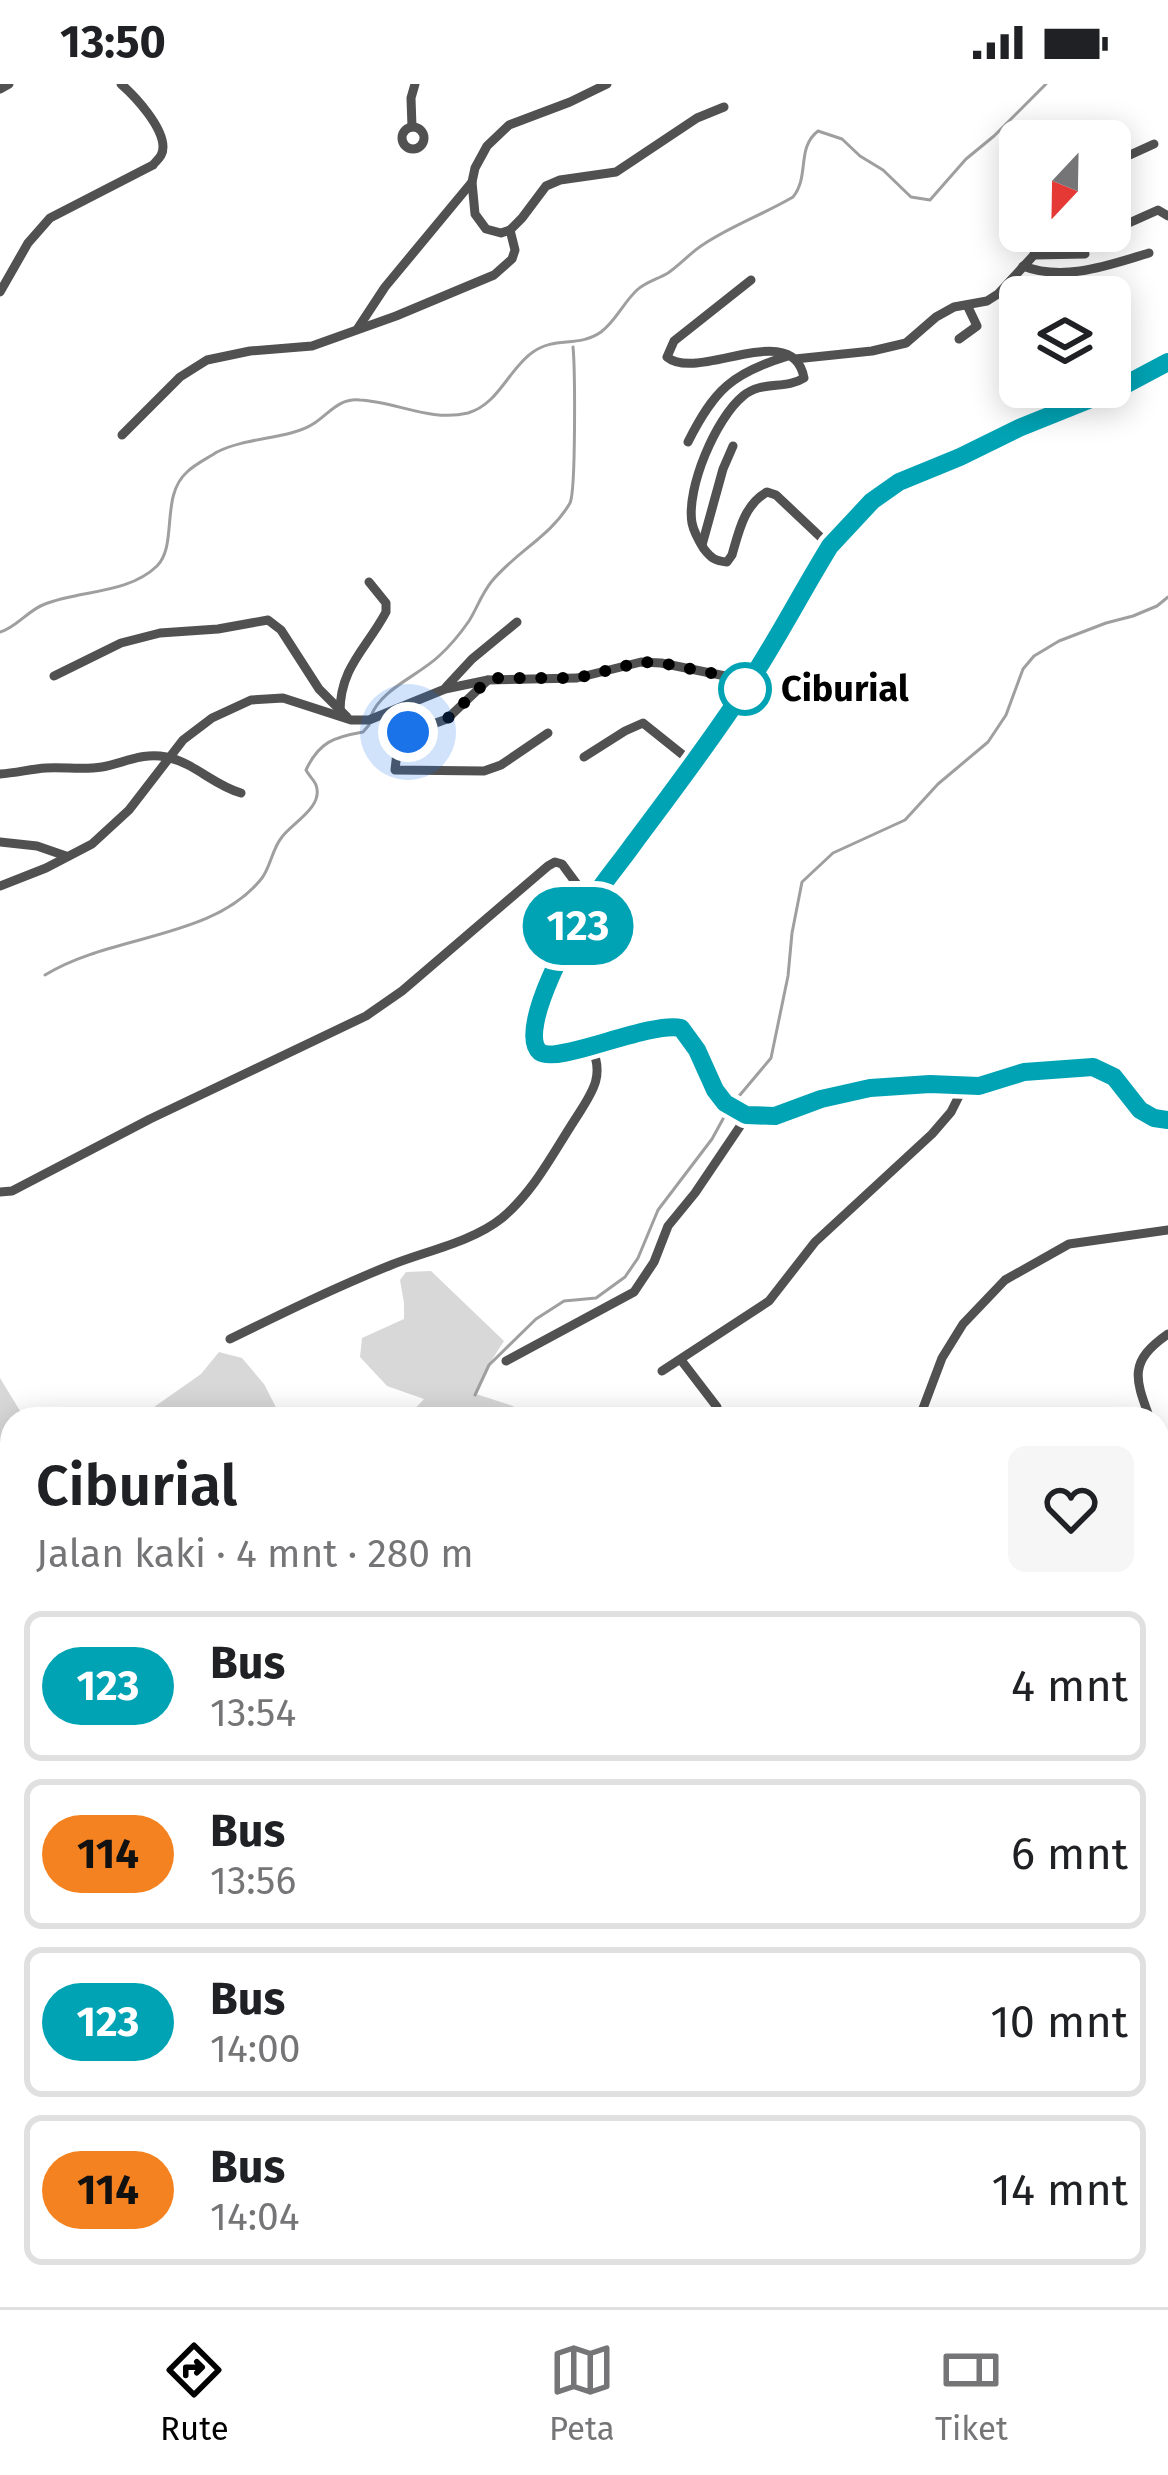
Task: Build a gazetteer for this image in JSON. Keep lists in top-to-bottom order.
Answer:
{
  "places": ["Ciburial"],
  "lines": ["bus line 123"],
  "north": "bottom",
  "page": {
    "status": "13:50",
    "on_map": "123",
    "heading": ["Ciburial", "Jalan kaki · 4 mnt · 280 m"],
    "list": [
      {
        "mark": "123",
        "name": "Bus",
        "note": "13:54",
        "value": "4 mnt"
      },
      {
        "mark": "114",
        "name": "Bus",
        "note": "13:56",
        "value": "6 mnt"
      },
      {
        "mark": "123",
        "name": "Bus",
        "note": "14:00",
        "value": "10 mnt"
      },
      {
        "mark": "114",
        "name": "Bus",
        "note": "14:04",
        "value": "14 mnt"
      }
    ],
    "tabs": ["Rute", "Peta", "Tiket"]
  }
}
